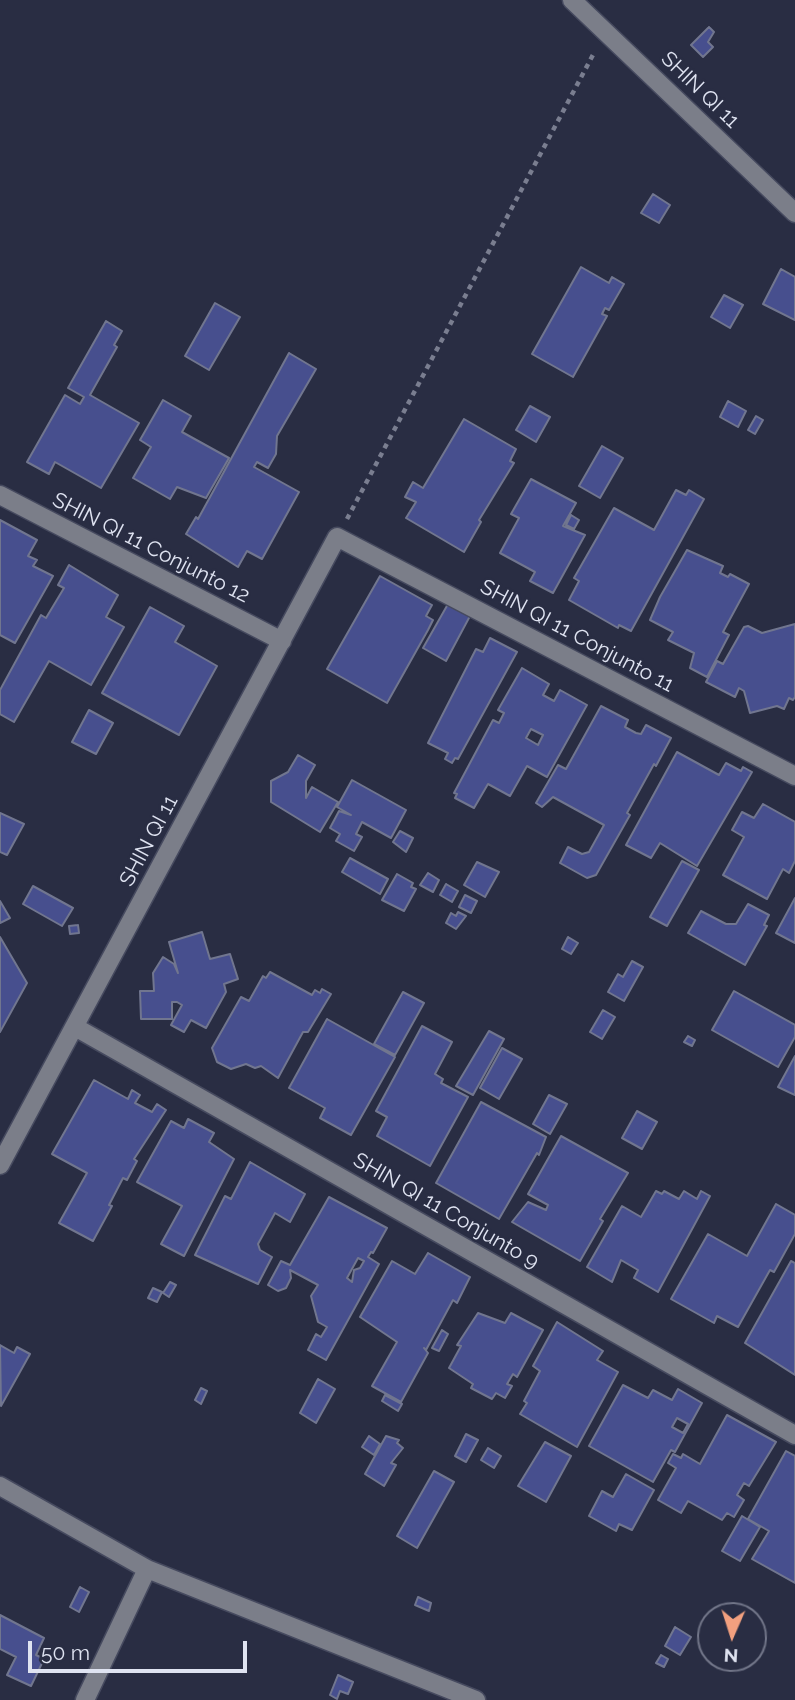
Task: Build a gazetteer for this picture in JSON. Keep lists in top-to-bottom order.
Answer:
{
  "streets": {
    "street": [
      "SHIN QI 11",
      "SHIN QI 11 Conjunto 12",
      "SHIN QI 11 Conjunto 11",
      "SHIN QI 11 Conjunto 9"
    ]
  },
  "crossings": [
    ["SHIN QI 11", "SHIN QI 11 Conjunto 12"],
    ["SHIN QI 11", "SHIN QI 11 Conjunto 11"],
    ["SHIN QI 11", "SHIN QI 11 Conjunto 9"]
  ],
  "scale_bar": "50 m",
  "north": "bottom"
}
